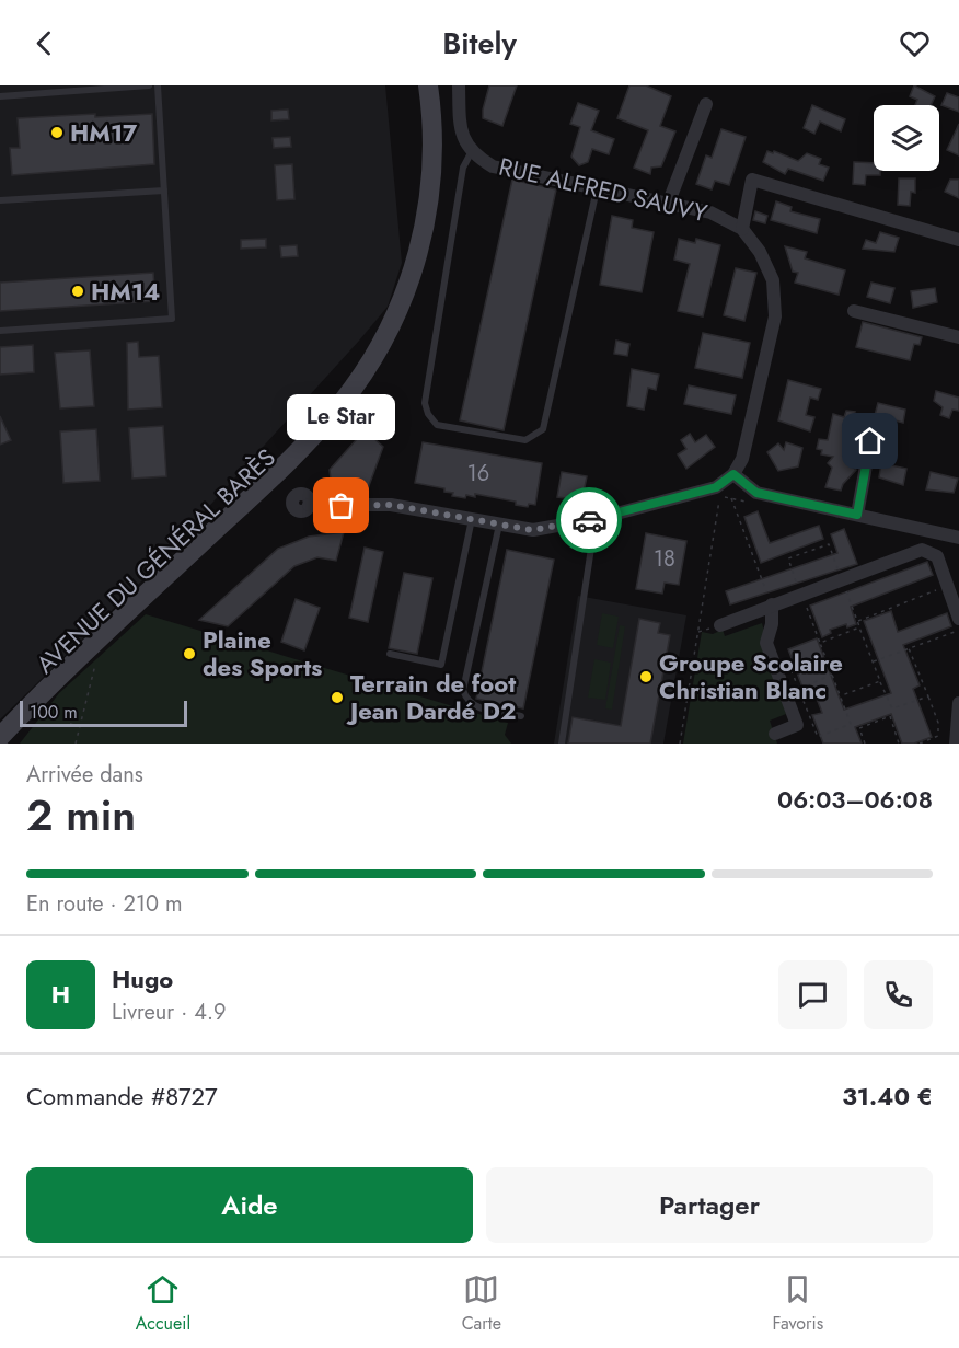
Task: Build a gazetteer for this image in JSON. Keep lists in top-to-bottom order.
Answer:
{
  "streets": {
    "main road": ["AVENUE DU GÉNÉRAL BARÈS"],
    "street": ["RUE ALFRED SAUVY"]
  },
  "places": [
    "HM17",
    "HM14",
    "Le Star",
    "Plaine des Sports",
    "Groupe Scolaire Christian Blanc",
    "Terrain de foot Jean Dardé D2"
  ],
  "house_numbers": ["16", "18"],
  "scale_bar": "100 m",
  "page": {
    "header": "Bitely",
    "bubble": "Le Star",
    "scale": "100 m",
    "heading": ["2 min", "Arrivée dans", "06:03–06:08"],
    "panel": [
      "Hugo",
      "Livreur · 4.9",
      "Commande #8727",
      "31.40 €"
    ],
    "bar": "En route · 210 m",
    "round": "H",
    "buttons": ["Aide", "Partager"],
    "tabs": ["Accueil", "Carte", "Favoris"]
  }
}
